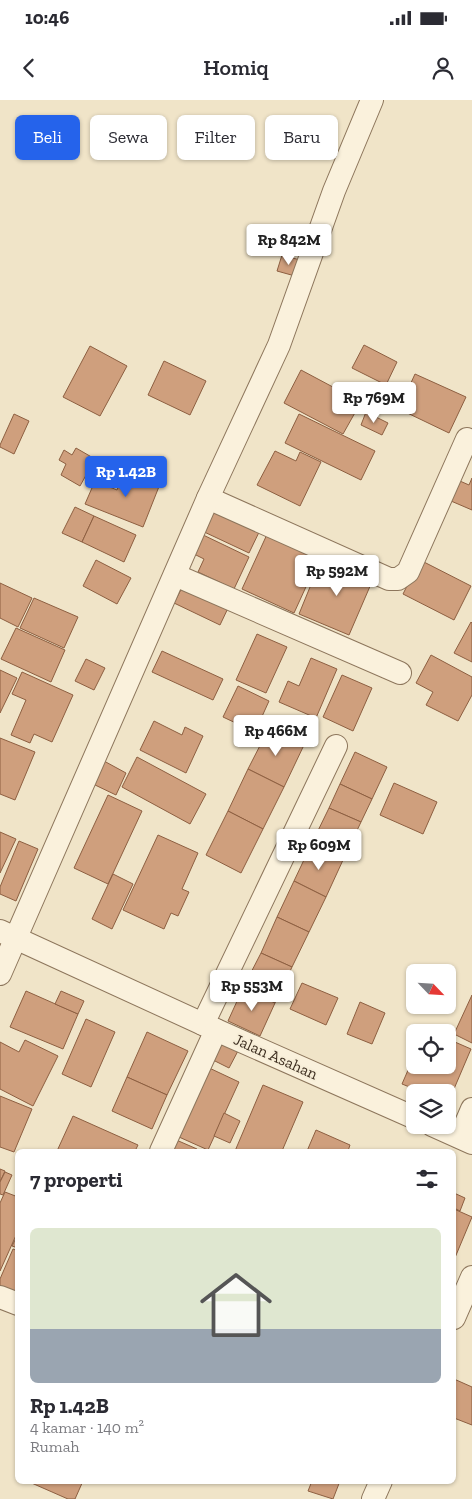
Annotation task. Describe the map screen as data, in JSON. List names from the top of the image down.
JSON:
{
  "streets": {
    "street": ["Jalan Asahan"]
  },
  "north": "bottom right",
  "page": {
    "status": "10:46",
    "header": "Homiq",
    "chip": [
      "Beli",
      "Sewa",
      "Filter",
      "Baru"
    ],
    "price": [
      "Rp 842M",
      "Rp 769M",
      "Rp 1.42B",
      "Rp 592M",
      "Rp 466M",
      "Rp 609M",
      "Rp 553M"
    ],
    "heading": "7 properti",
    "list": [
      {
        "name": "Rp 1.42B",
        "note": "4 kamar · 140 m² · Rumah"
      }
    ]
  }
}
